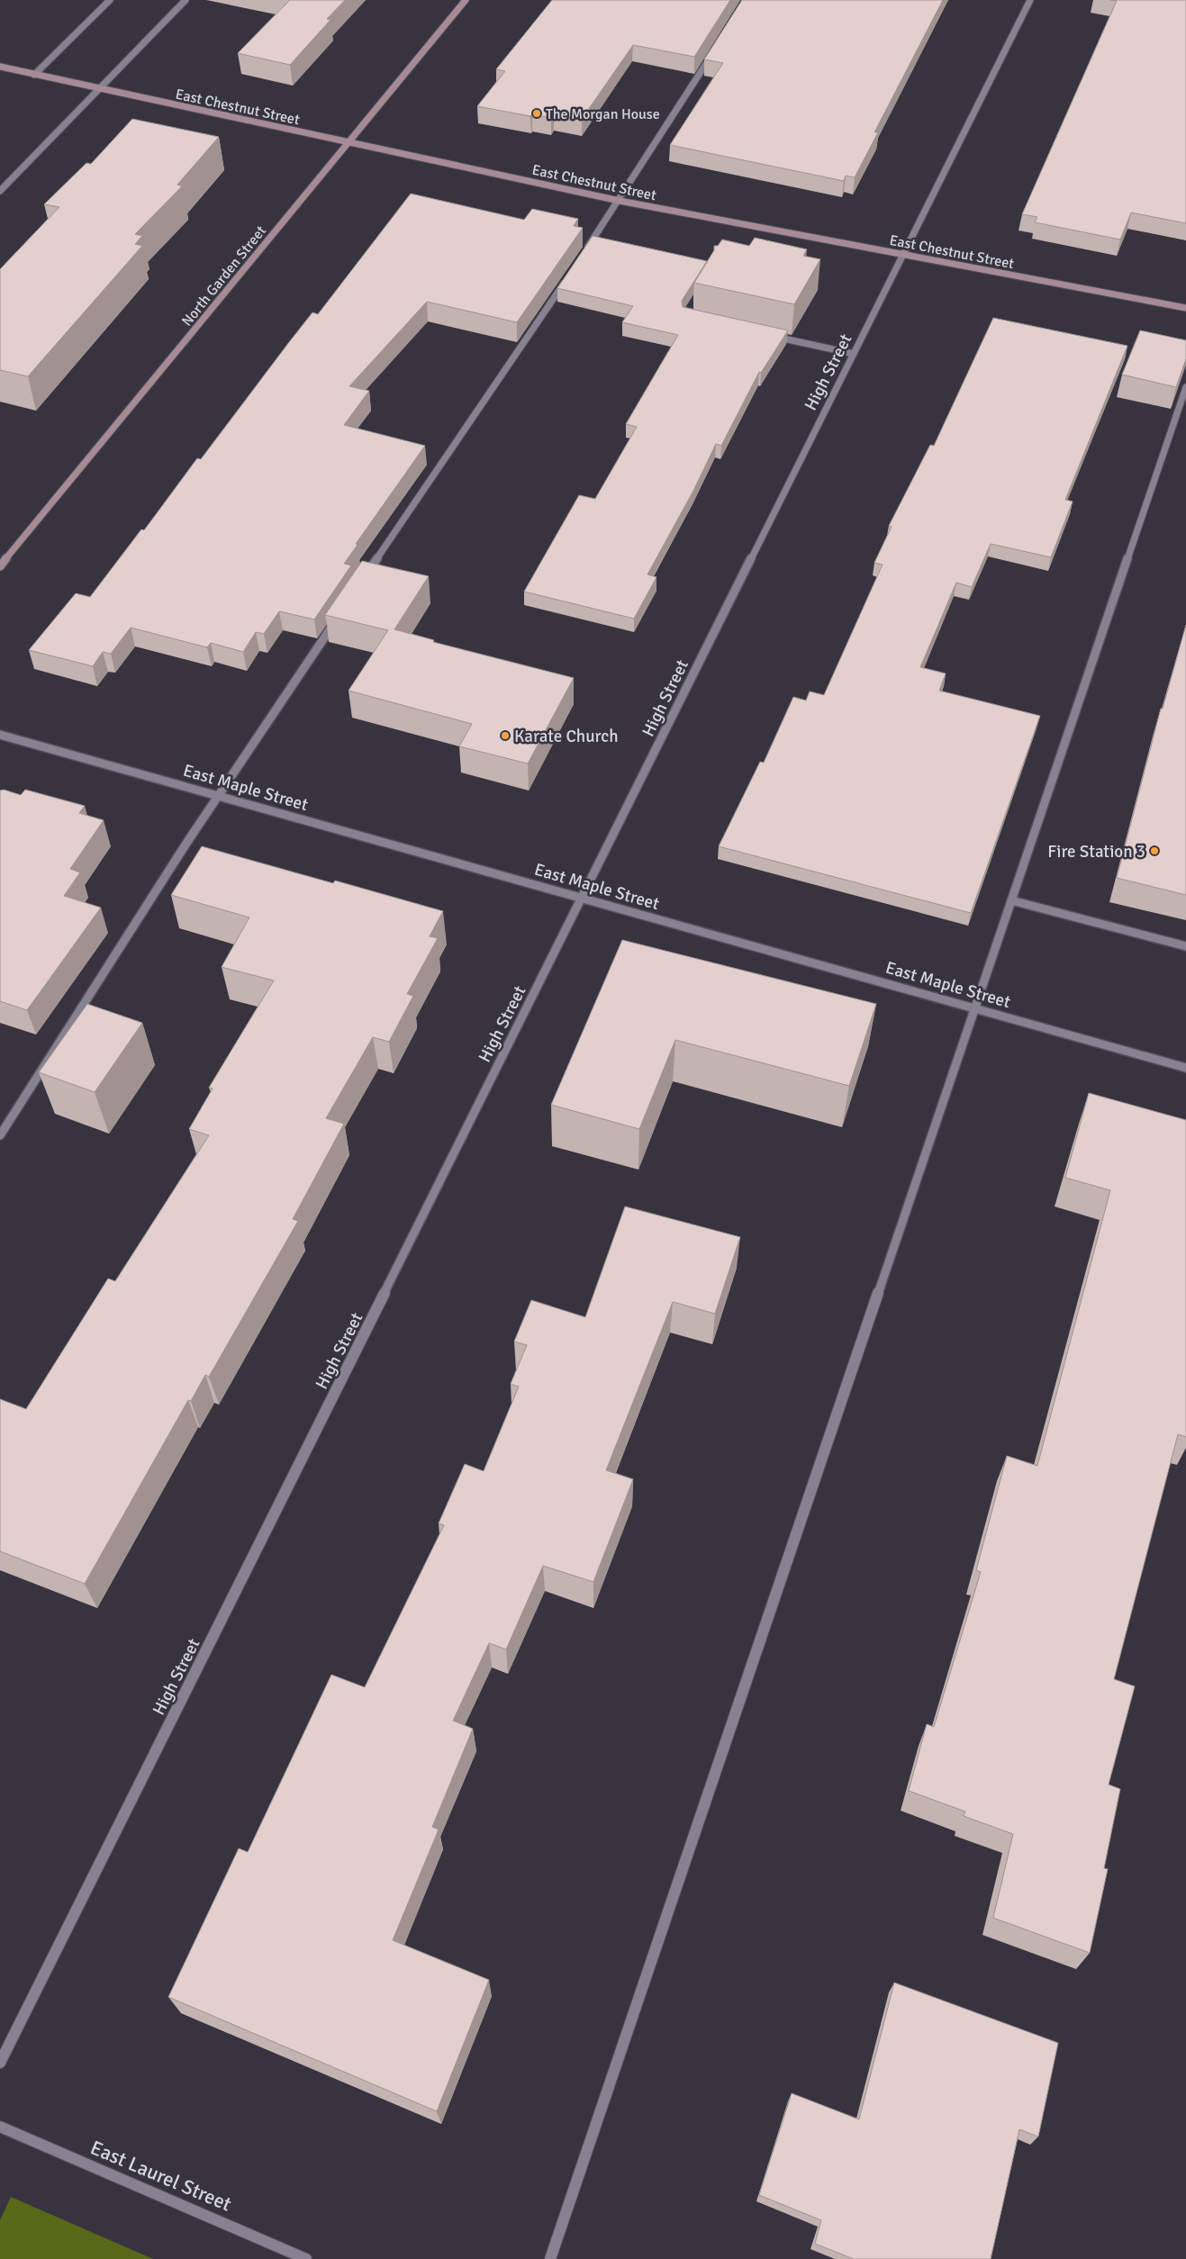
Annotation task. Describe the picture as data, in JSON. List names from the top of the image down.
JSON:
{
  "streets": {
    "main road": ["East Chestnut Street", "North Garden Street"],
    "street": ["High Street", "East Maple Street", "East Laurel Street"]
  },
  "crossings": [
    ["East Chestnut Street", "North Garden Street"],
    ["East Chestnut Street", "High Street"],
    ["High Street", "East Maple Street"]
  ],
  "places": ["The Morgan House", "Karate Church", "Fire Station 3"]
}
